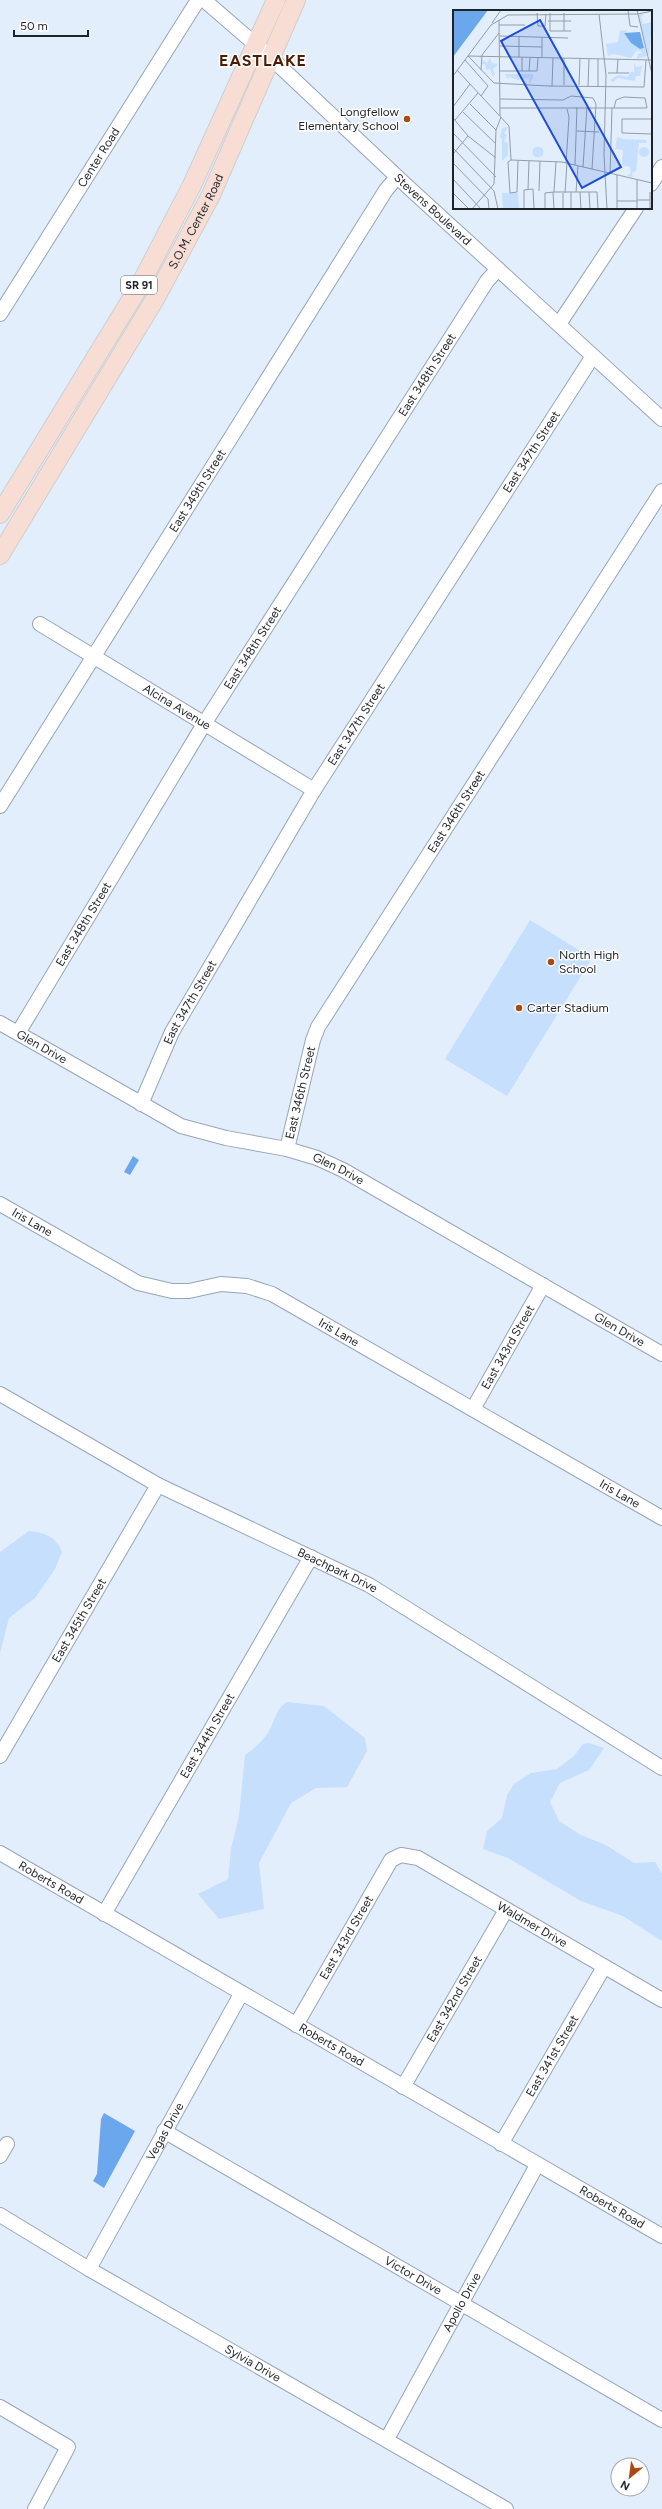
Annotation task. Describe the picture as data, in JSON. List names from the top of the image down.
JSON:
{
  "streets": {
    "main road": ["S.O.M. Center Road", "SR 91"],
    "street": [
      "Center Road",
      "Stevens Boulevard",
      "East 348th Street",
      "East 347th Street",
      "East 349th Street",
      "Alcina Avenue",
      "East 346th Street",
      "Glen Drive",
      "Iris Lane",
      "East 343rd Street",
      "Beachpark Drive",
      "East 345th Street",
      "East 344th Street",
      "Roberts Road",
      "Waldmer Drive",
      "East 342nd Street",
      "East 341st Street",
      "Vegas Drive",
      "Victor Drive",
      "Apollo Drive",
      "Sylvia Drive"
    ]
  },
  "crossings": [
    ["Stevens Boulevard", "S.O.M. Center Road"],
    ["Stevens Boulevard", "East 348th Street"],
    ["Stevens Boulevard", "East 347th Street"],
    ["Stevens Boulevard", "East 349th Street"],
    ["East 348th Street", "Alcina Avenue"],
    ["East 348th Street", "Glen Drive"],
    ["East 347th Street", "Alcina Avenue"],
    ["East 347th Street", "Glen Drive"],
    ["East 349th Street", "Alcina Avenue"],
    ["East 346th Street", "Glen Drive"],
    ["Glen Drive", "East 343rd Street"],
    ["Iris Lane", "East 343rd Street"],
    ["East 343rd Street", "Roberts Road"],
    ["East 343rd Street", "Waldmer Drive"],
    ["Beachpark Drive", "East 345th Street"],
    ["Beachpark Drive", "East 344th Street"],
    ["East 344th Street", "Roberts Road"],
    ["Roberts Road", "East 342nd Street"],
    ["Roberts Road", "East 341st Street"],
    ["Roberts Road", "Vegas Drive"],
    ["Roberts Road", "Apollo Drive"],
    ["Waldmer Drive", "East 342nd Street"],
    ["Waldmer Drive", "East 341st Street"],
    ["Vegas Drive", "Victor Drive"],
    ["Vegas Drive", "Sylvia Drive"],
    ["Victor Drive", "Apollo Drive"],
    ["Apollo Drive", "Sylvia Drive"]
  ],
  "districts": ["EASTLAKE"],
  "places": ["Longfellow Elementary School", "North High School", "Carter Stadium"],
  "scale_bar": "50 m",
  "north": "bottom left"
}
